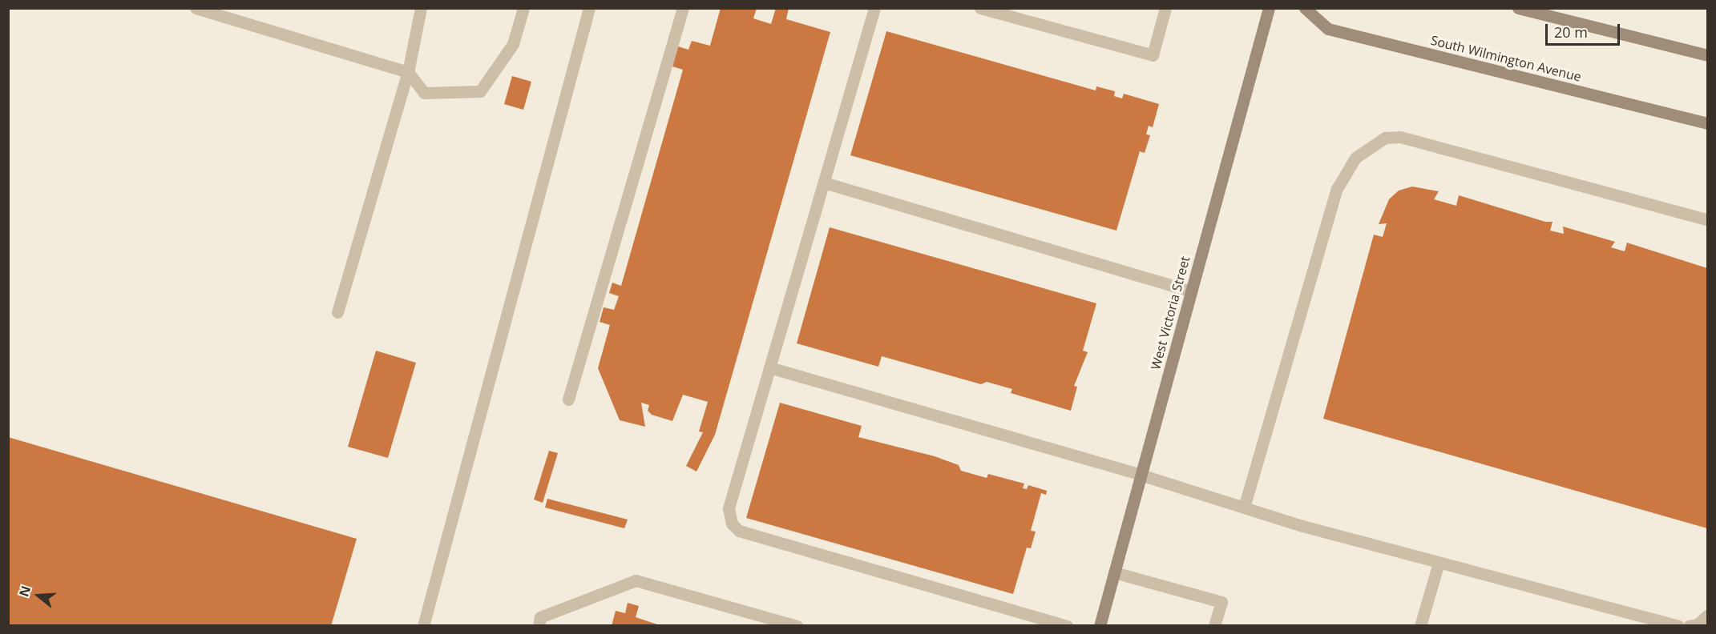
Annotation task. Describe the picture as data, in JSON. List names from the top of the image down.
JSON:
{
  "streets": {
    "main road": ["South Wilmington Avenue", "West Victoria Street"]
  },
  "scale_bar": "20 m",
  "north": "left"
}
